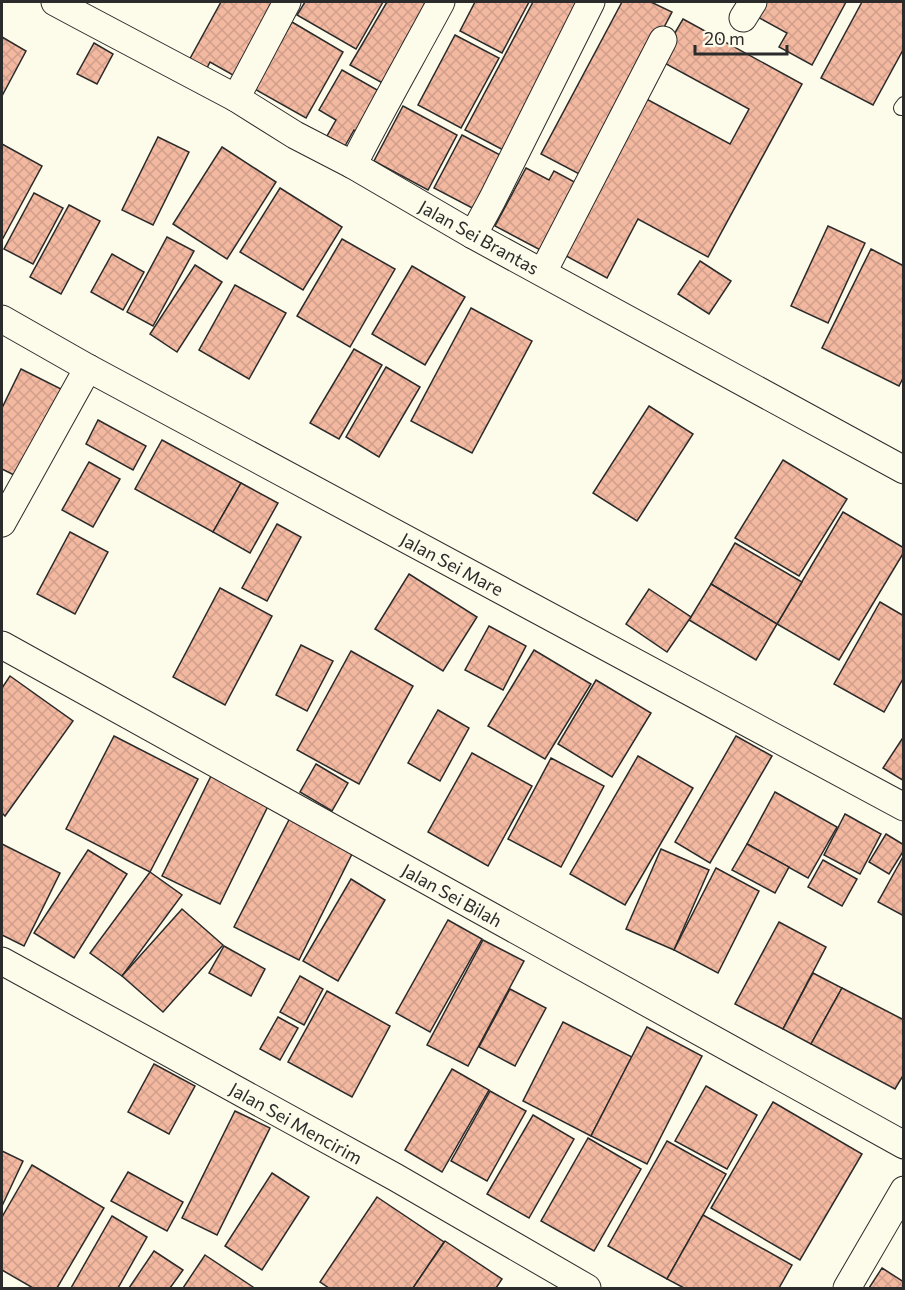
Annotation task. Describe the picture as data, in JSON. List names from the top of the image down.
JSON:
{
  "streets": {
    "street": [
      "Jalan Sei Brantas",
      "Jalan Sei Mare",
      "Jalan Sei Bilah",
      "Jalan Sei Mencirim"
    ]
  },
  "scale_bar": "20 m"
}
